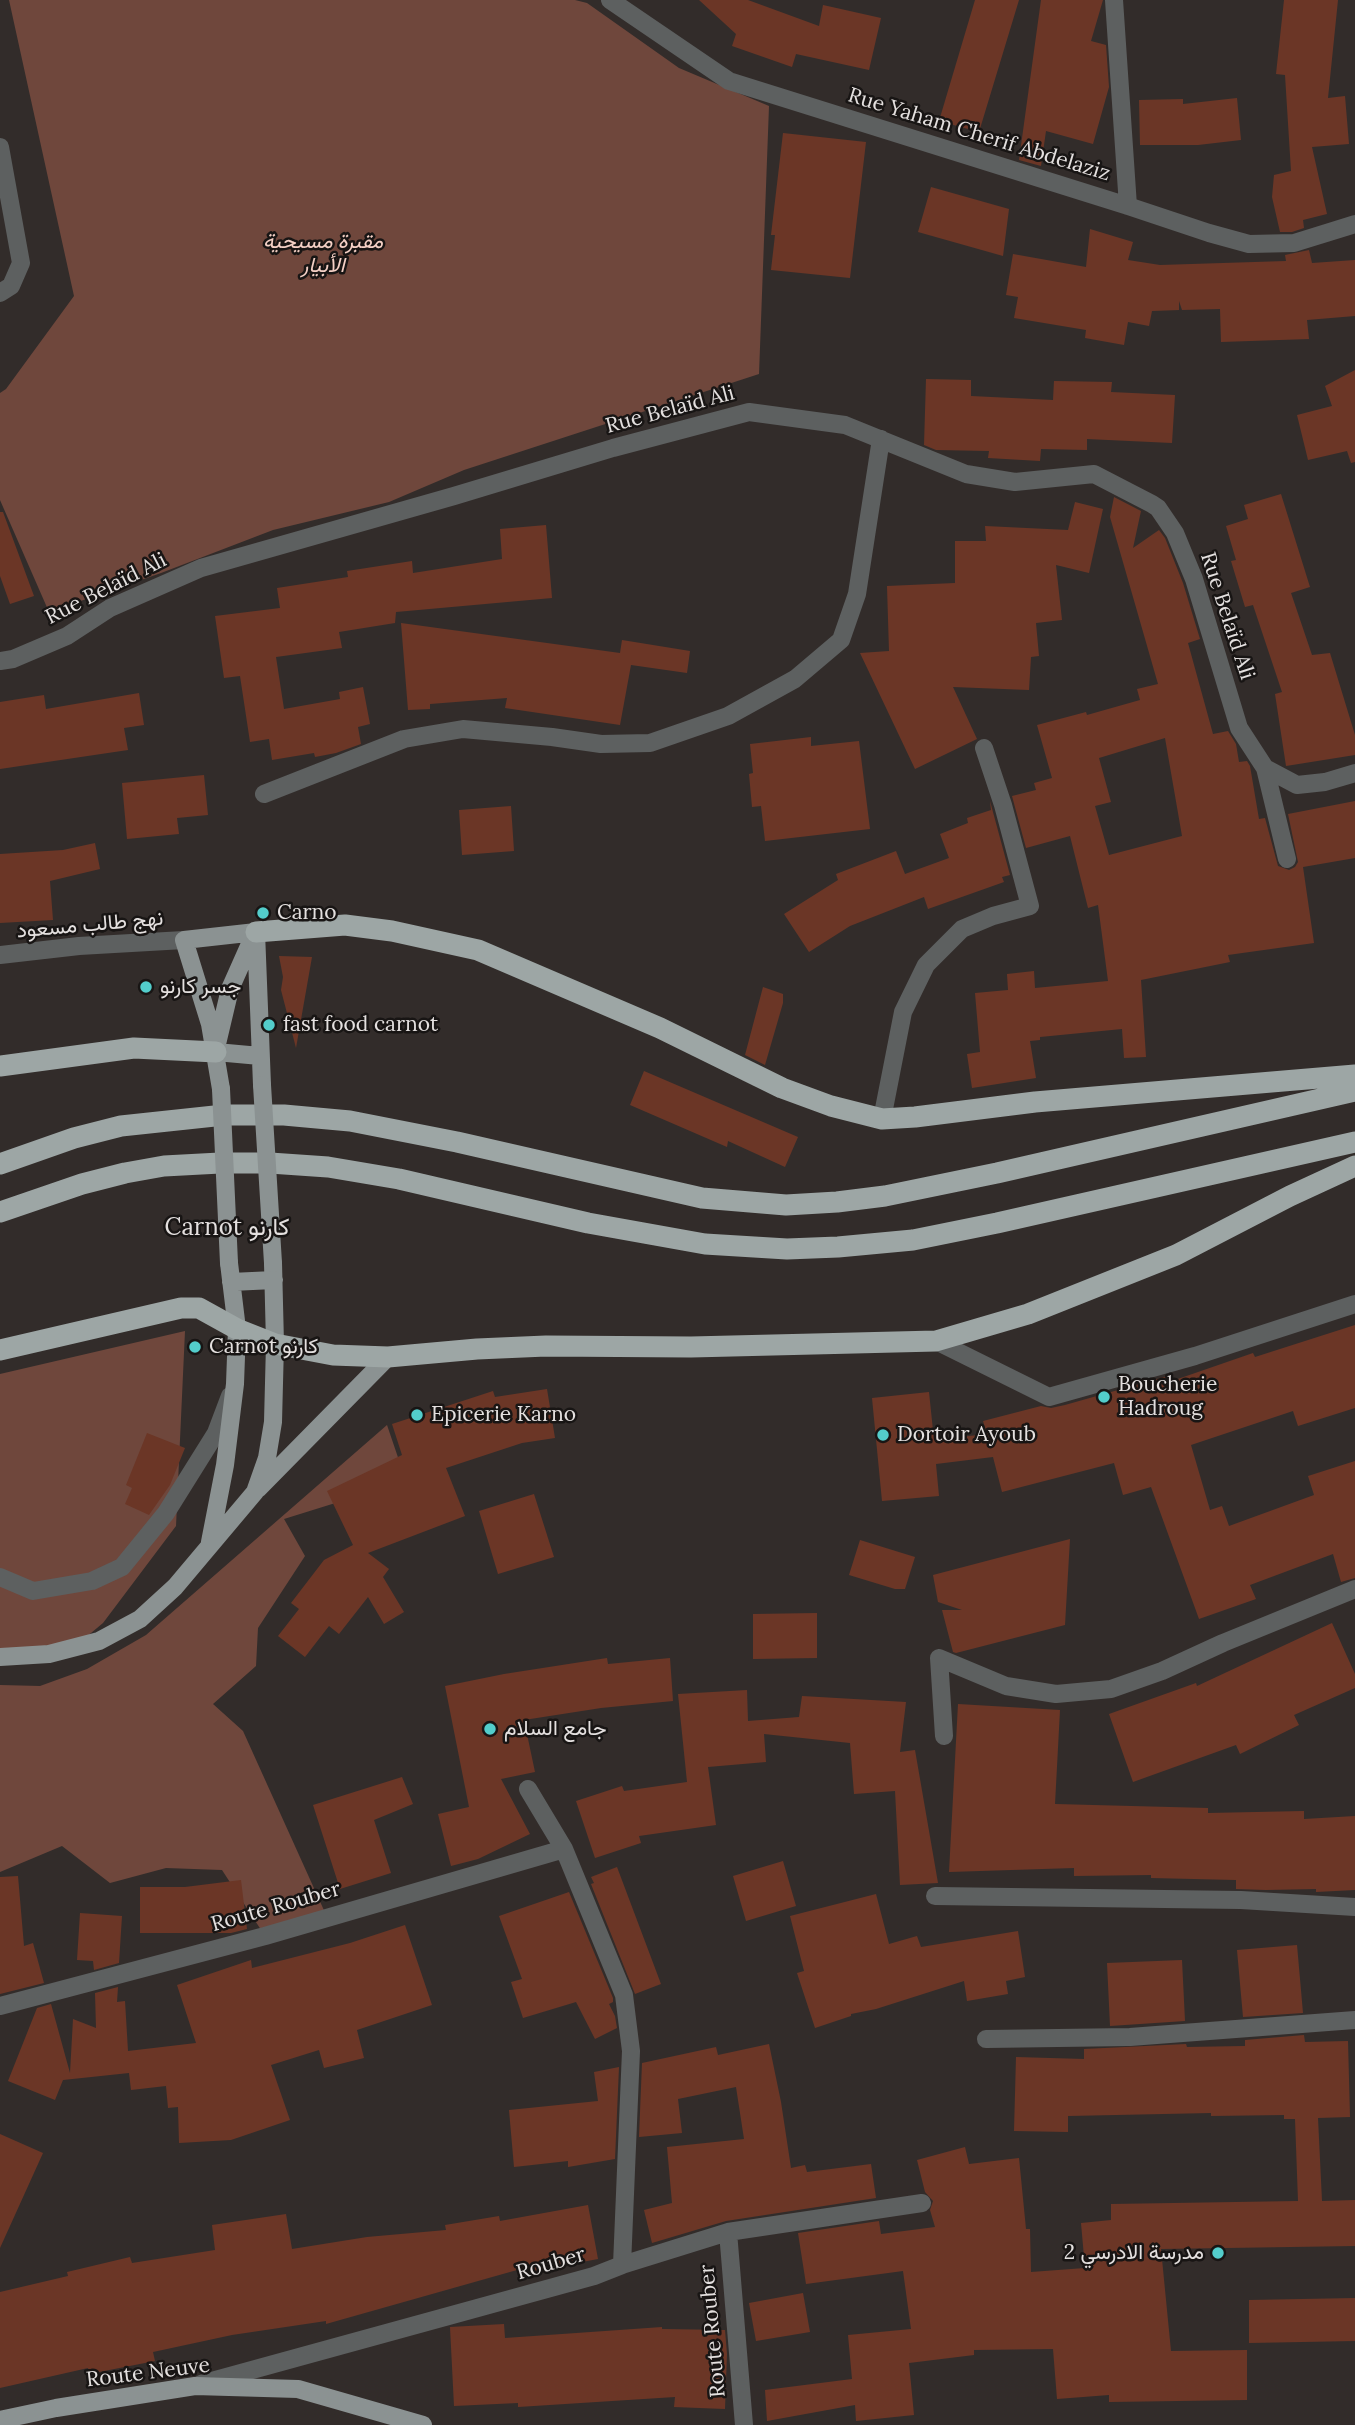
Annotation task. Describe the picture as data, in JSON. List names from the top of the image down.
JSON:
{
  "streets": {
    "main road": ["Route Neuve"],
    "street": [
      "Rue Yaham Cherif Abdelaziz",
      "Rue Belaïd Ali",
      "نهج طالب مسعود",
      "Route Rouber",
      "Rouber"
    ]
  },
  "crossings": [
    ["Route Rouber", "Rouber"],
    ["Rouber", "Route Neuve"]
  ],
  "districts": ["Carnot كارنو"],
  "parks": ["مقبرة مسيحية الأبيار"],
  "places": [
    "Carno",
    "جسر كارنو",
    "fast food carnot",
    "Carnot كارنو",
    "Boucherie Hadroug",
    "Epicerie Karno",
    "Dortoir Ayoub",
    "جامع السلام",
    "مدرسة الادرسي 2"
  ]
}
